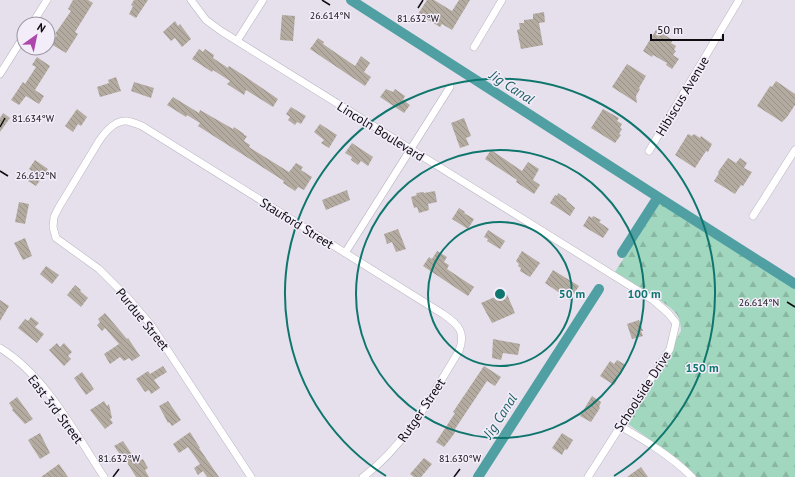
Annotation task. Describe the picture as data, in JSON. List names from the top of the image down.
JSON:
{
  "streets": {
    "street": [
      "Hibiscus Avenue",
      "Lincoln Boulevard",
      "Stauford Street",
      "Purdue Street",
      "Schoolside Drive",
      "East 3rd Street",
      "Rutger Street"
    ]
  },
  "crossings": [
    ["Lincoln Boulevard", "Schoolside Drive"],
    ["Stauford Street", "Purdue Street"],
    ["Stauford Street", "Rutger Street"]
  ],
  "water": ["Jig Canal"],
  "scale_bar": "50 m",
  "north": "top right",
  "coordinates": [
    "26.614°N",
    "81.632°W",
    "81.634°W",
    "26.612°N",
    "81.630°W"
  ],
  "rings": ["50 m", "100 m", "150 m"]
}
